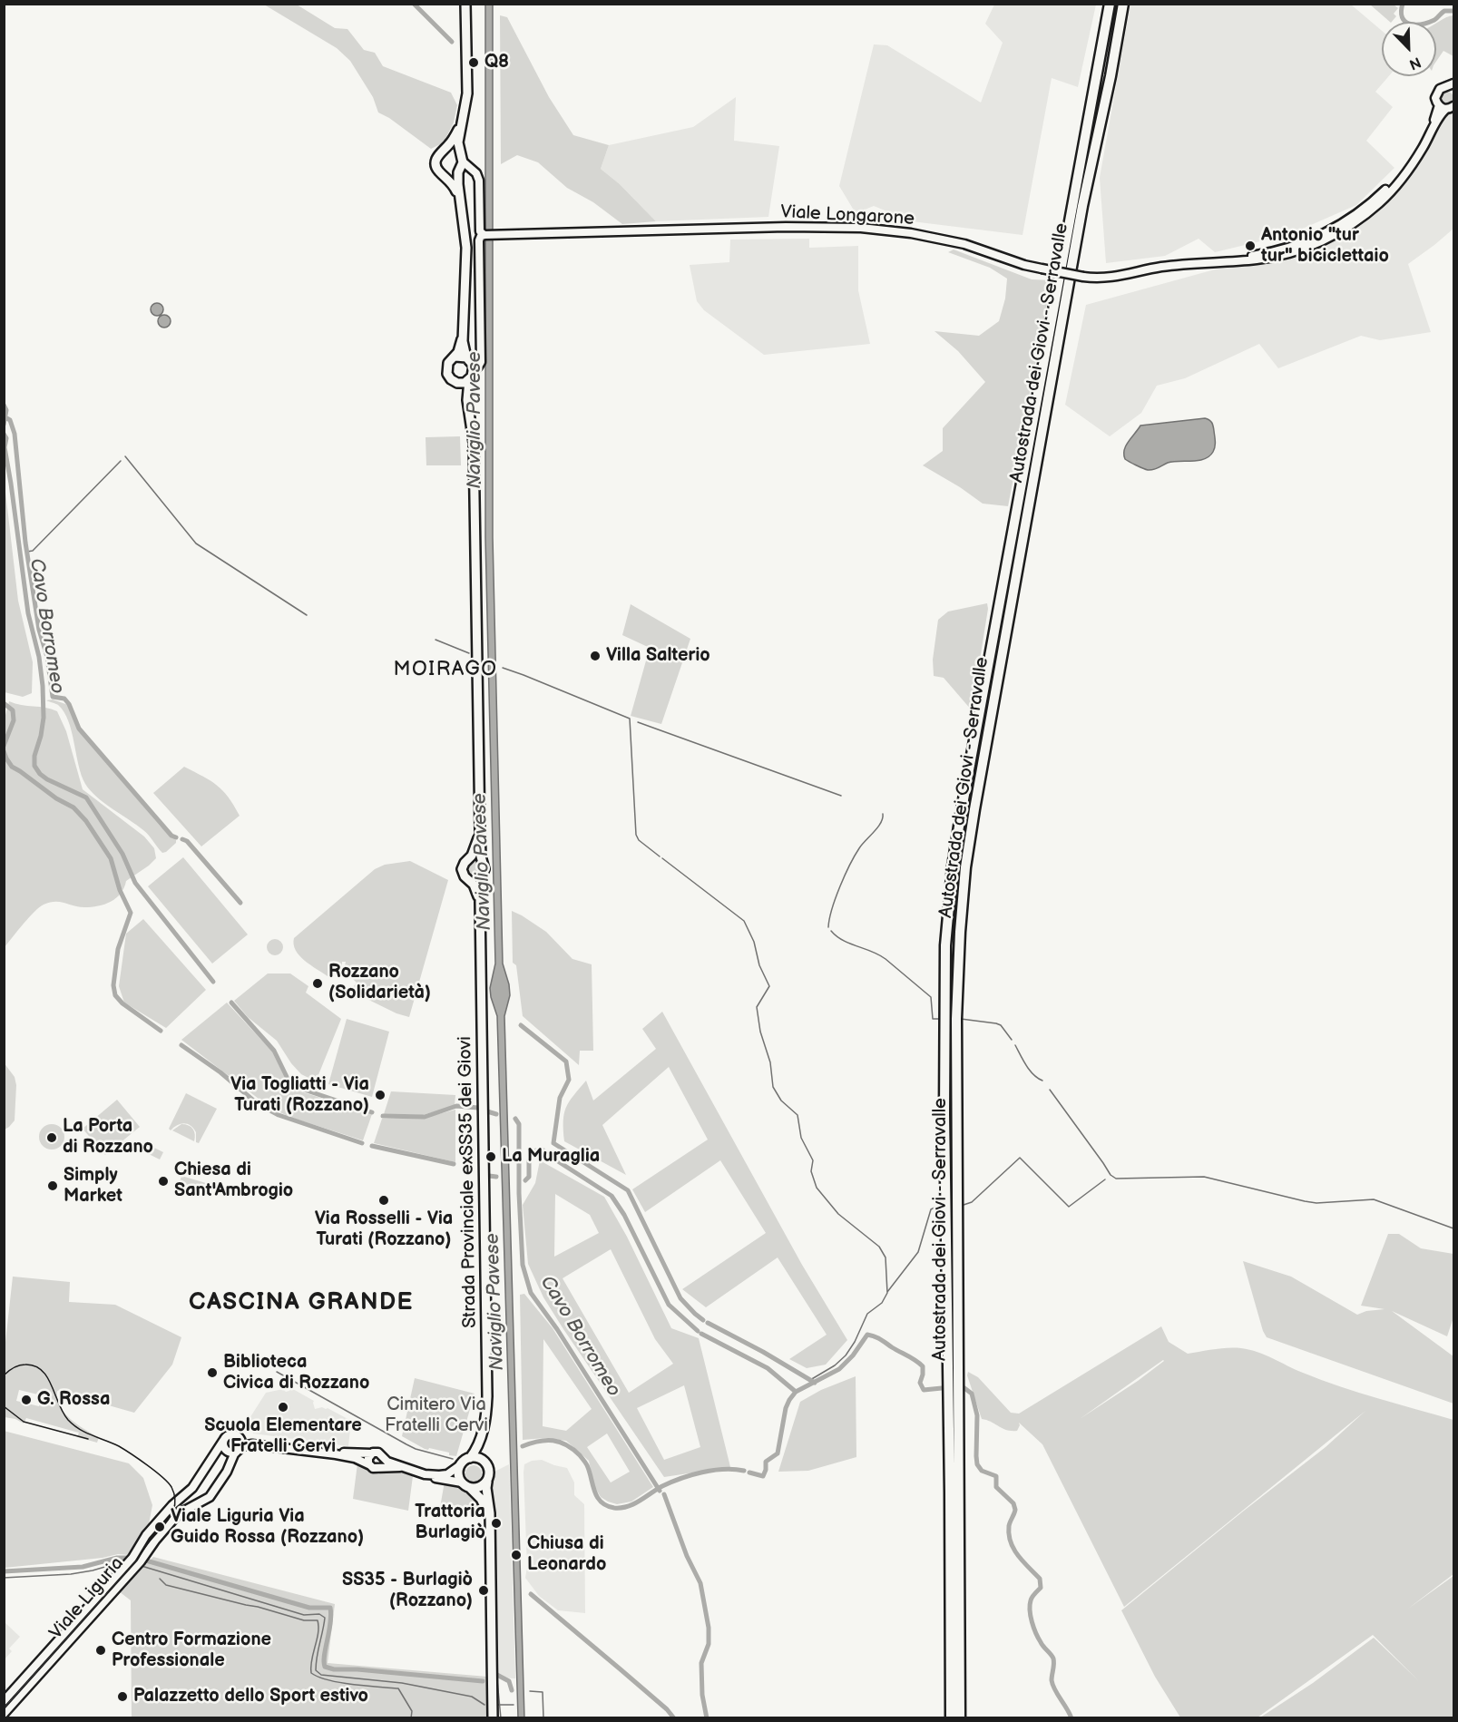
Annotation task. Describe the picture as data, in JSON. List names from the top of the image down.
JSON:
{
  "streets": {
    "highway": ["Autostrada dei Giovi - Serravalle"],
    "main road": ["Viale Longarone", "Strada Provinciale exSS35 dei Giovi", "Viale Liguria"]
  },
  "districts": ["MOIRAGO", "CASCINA GRANDE"],
  "water": ["Naviglio Pavese", "Cavo Borromeo"],
  "parks": ["Cimitero Via Fratelli Cervi"],
  "places": [
    "Q8",
    "Antonio \"tur tur\" biciclettaio",
    "Villa Salterio",
    "Rozzano (Solidarietà)",
    "Via Togliatti - Via Turati (Rozzano)",
    "La Porta di Rozzano",
    "La Muraglia",
    "Chiesa di Sant'Ambrogio",
    "Simply Market",
    "Via Rosselli - Via Turati (Rozzano)",
    "Biblioteca Civica di Rozzano",
    "G. Rossa",
    "Scuola Elementare Fratelli Cervi",
    "Trattoria Burlagiò",
    "Viale Liguria Via Guido Rossa (Rozzano)",
    "Chiusa di Leonardo",
    "SS35 - Burlagiò (Rozzano)",
    "Centro Formazione Professionale",
    "Palazzetto dello Sport estivo"
  ],
  "north": "bottom right"
}
